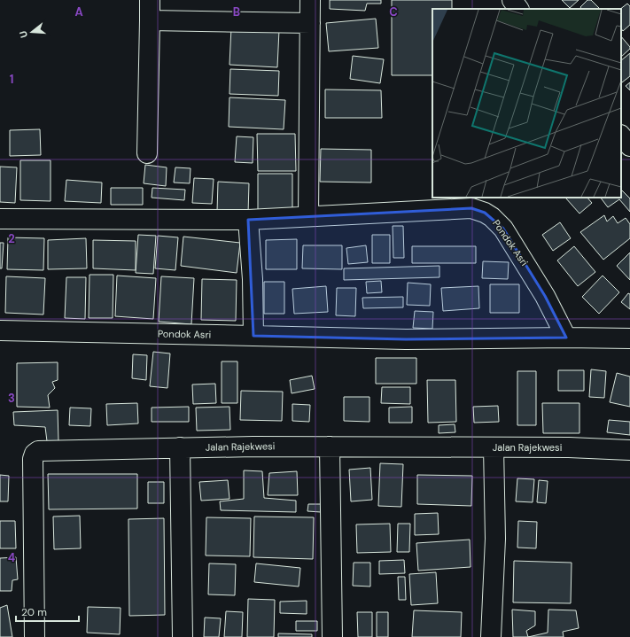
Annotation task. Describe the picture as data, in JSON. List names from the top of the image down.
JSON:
{
  "streets": {
    "street": ["Pondok Asri", "Jalan Rajekwesi"]
  },
  "scale_bar": "20 m",
  "north": "left",
  "grid": {
    "columns": ["A", "B", "C"],
    "rows": [
      "1",
      "2",
      "3",
      "4"
    ]
  }
}
